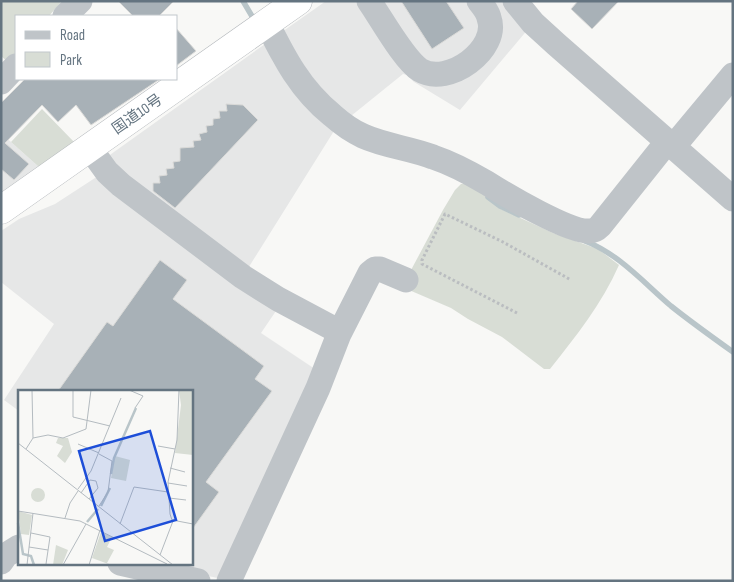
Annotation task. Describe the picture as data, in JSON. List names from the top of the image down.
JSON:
{
  "streets": {
    "highway": ["国道10号"]
  },
  "legend": ["Road", "Park"]
}
